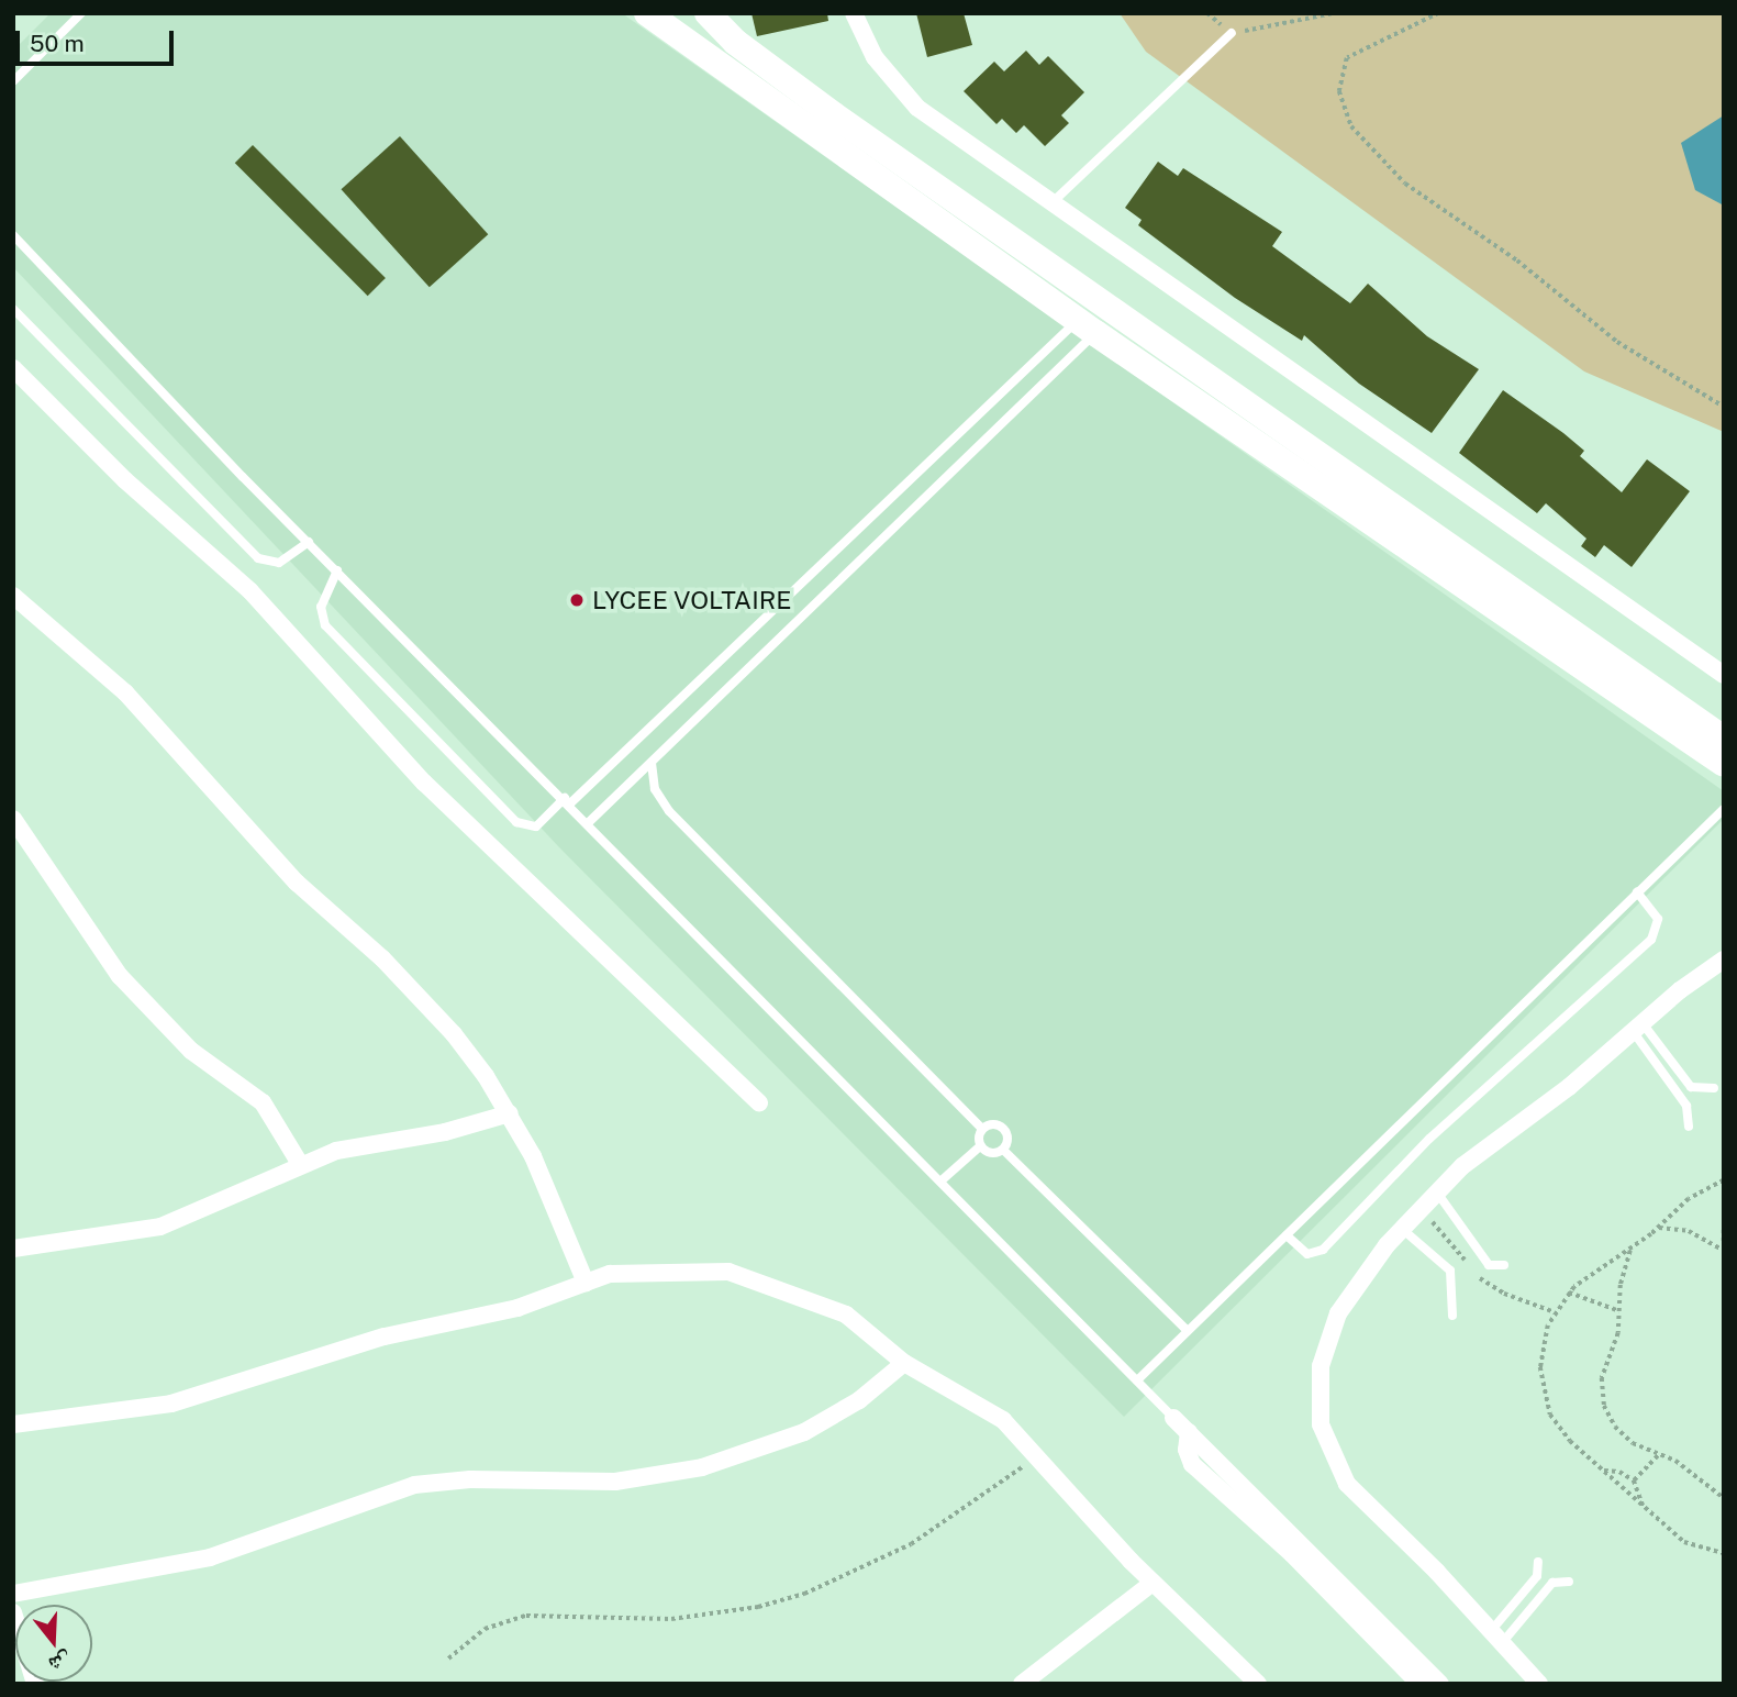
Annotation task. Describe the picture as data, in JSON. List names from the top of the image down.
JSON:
{
  "places": ["LYCEE VOLTAIRE"],
  "scale_bar": "50 m",
  "north": "bottom"
}
